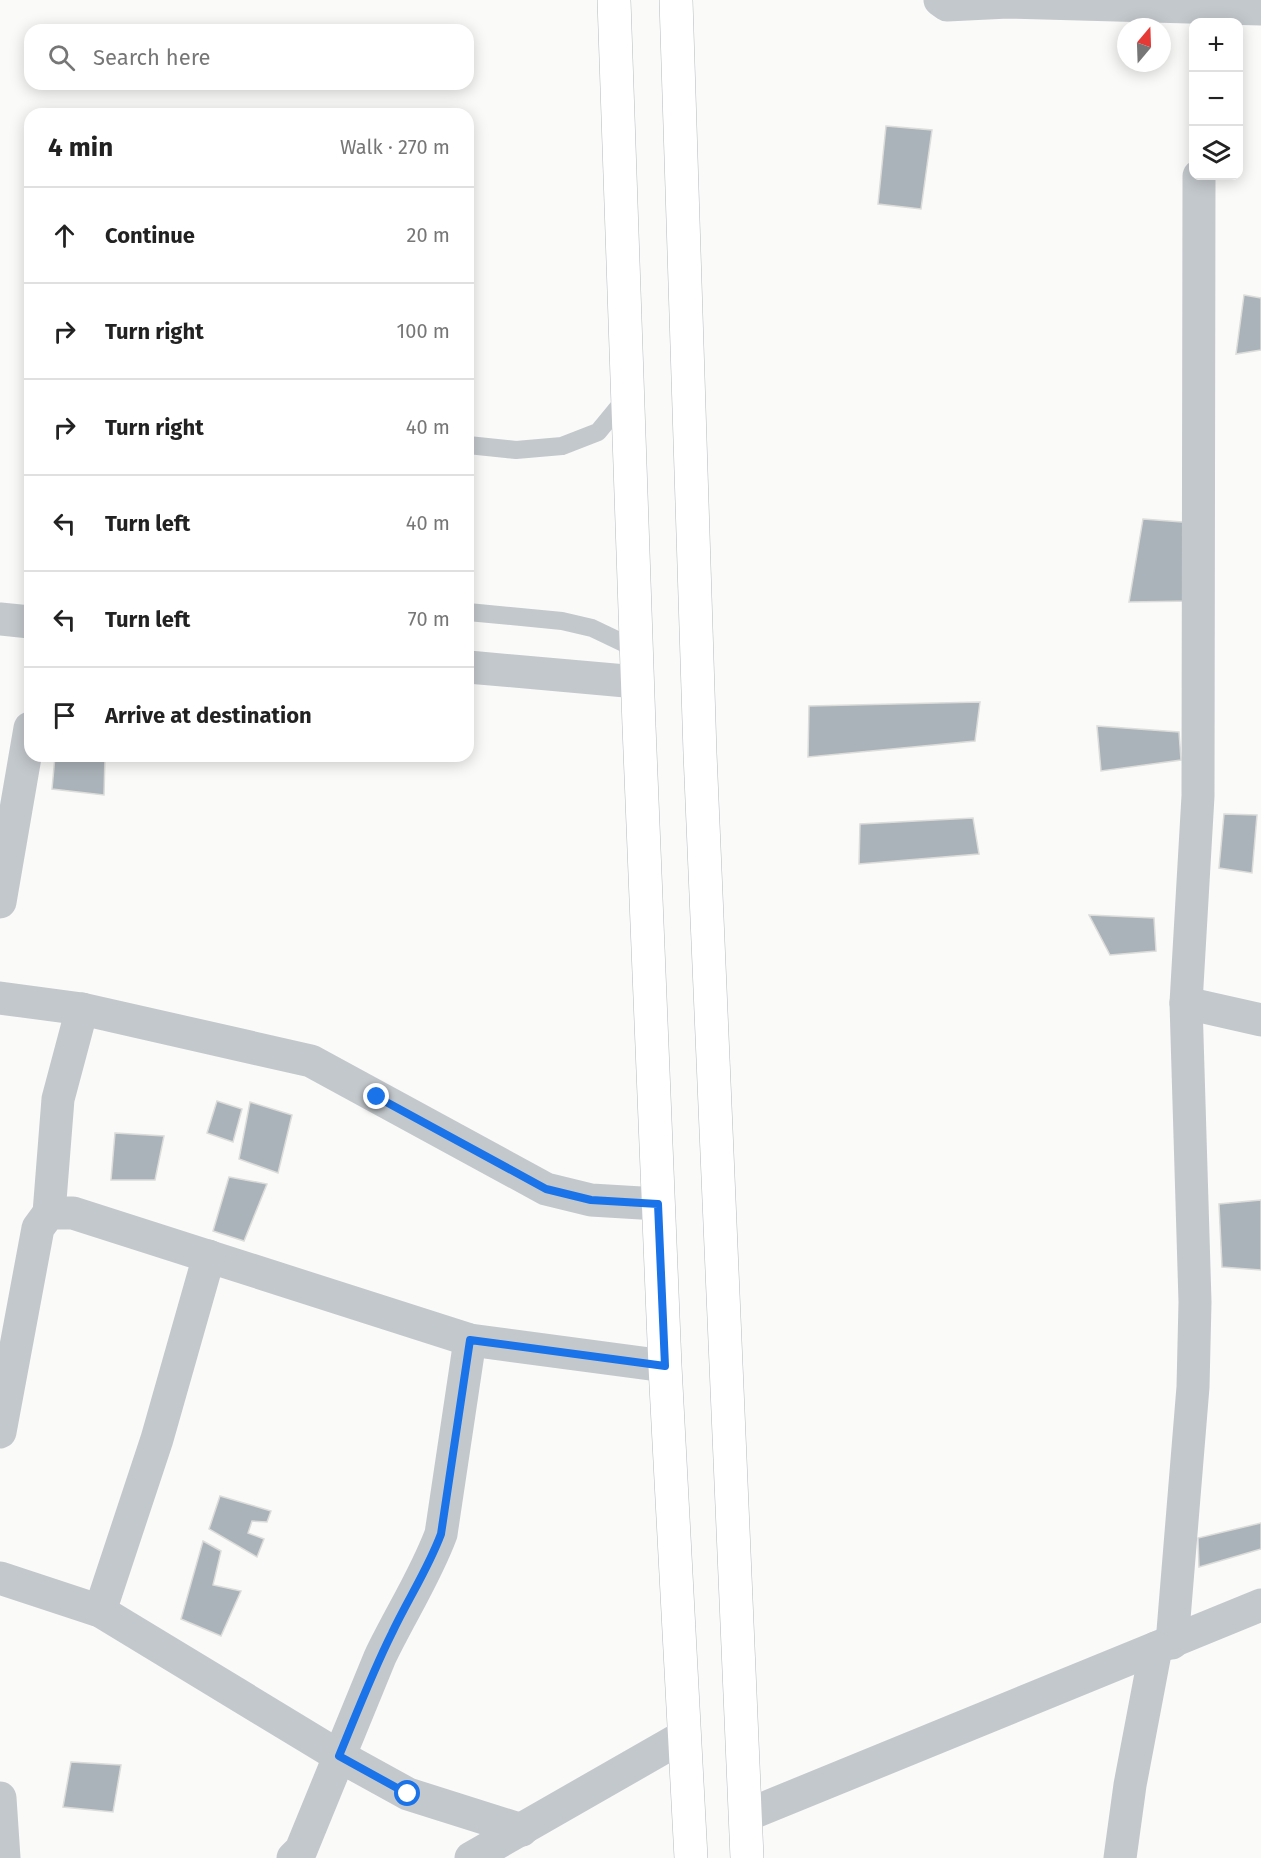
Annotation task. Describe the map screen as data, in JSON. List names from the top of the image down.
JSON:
{
  "north": "top",
  "page": {
    "map_buttons": ["+", "−"],
    "search": "Search here",
    "heading": ["4 min", "Walk · 270 m"],
    "list": [
      ["Continue", "20 m"],
      ["Turn right", "100 m"],
      ["Turn right", "40 m"],
      ["Turn left", "40 m"],
      ["Turn left", "70 m"],
      "Arrive at destination"
    ]
  }
}
